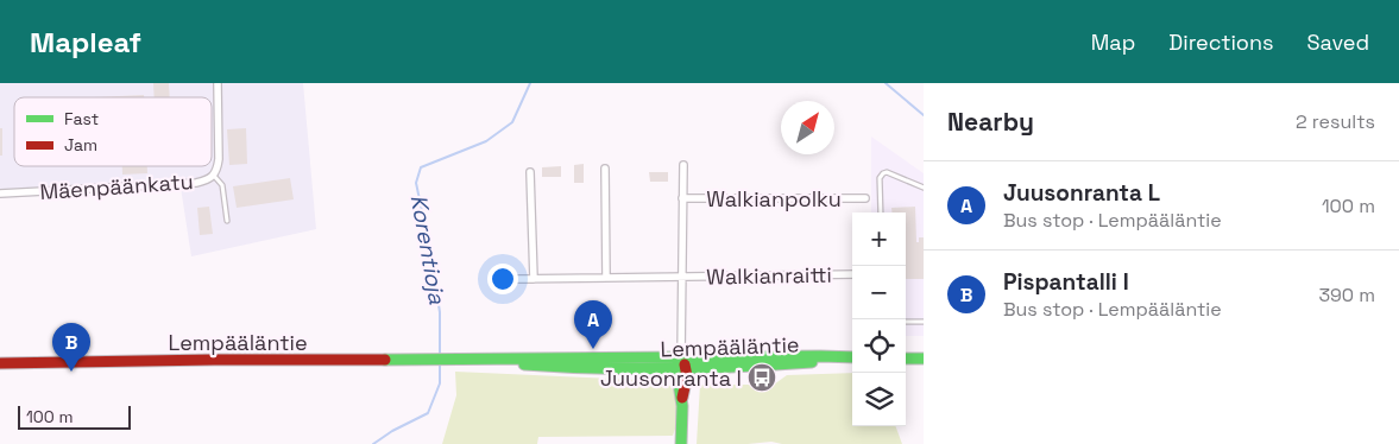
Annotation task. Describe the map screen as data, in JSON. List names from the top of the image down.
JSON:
{
  "streets": {
    "main road": ["Lempääläntie"],
    "street": ["Mäenpäänkatu", "Walkianpolku", "Walkianraitti"]
  },
  "water": ["Korentioja"],
  "places": {
    "bus stop": ["Juusonranta I"]
  },
  "legend": ["Fast", "Jam"],
  "scale_bar": "100 m",
  "north": "top right",
  "page": {
    "header": "Mapleaf",
    "nav": ["Map", "Directions", "Saved"],
    "heading": ["Nearby", "2 results"],
    "list": [
      {
        "mark": "A",
        "name": "Juusonranta L",
        "note": "Bus stop · Lempääläntie",
        "value": "100 m"
      },
      {
        "mark": "B",
        "name": "Pispantalli I",
        "note": "Bus stop · Lempääläntie",
        "value": "390 m"
      }
    ],
    "map_buttons": ["+", "−"],
    "pins": ["A", "B"],
    "scale": "100 m"
  }
}
